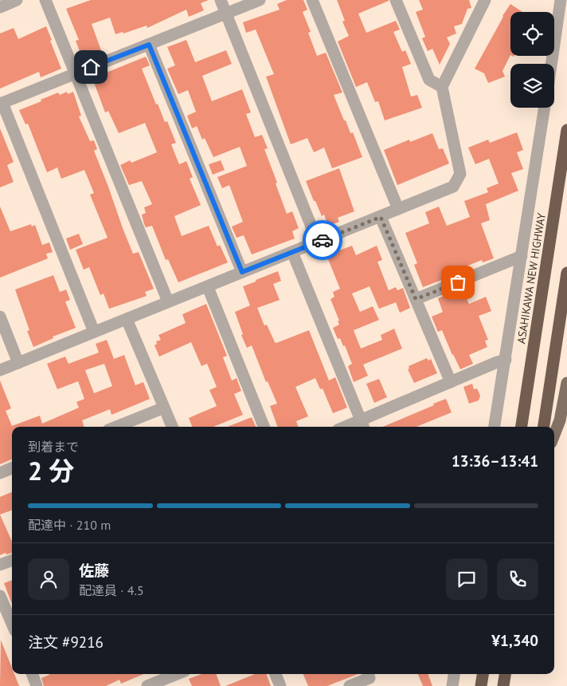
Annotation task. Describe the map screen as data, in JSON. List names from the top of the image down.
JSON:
{
  "streets": {
    "highway": ["ASAHIKAWA NEW HIGHWAY"]
  },
  "page": {
    "heading": ["2 分", "到着まで", "13:36–13:41"],
    "panel": [
      "佐藤",
      "配達員 · 4.5",
      "注文 #9216",
      "¥1,340"
    ],
    "bar": "配達中 · 210 m"
  }
}
